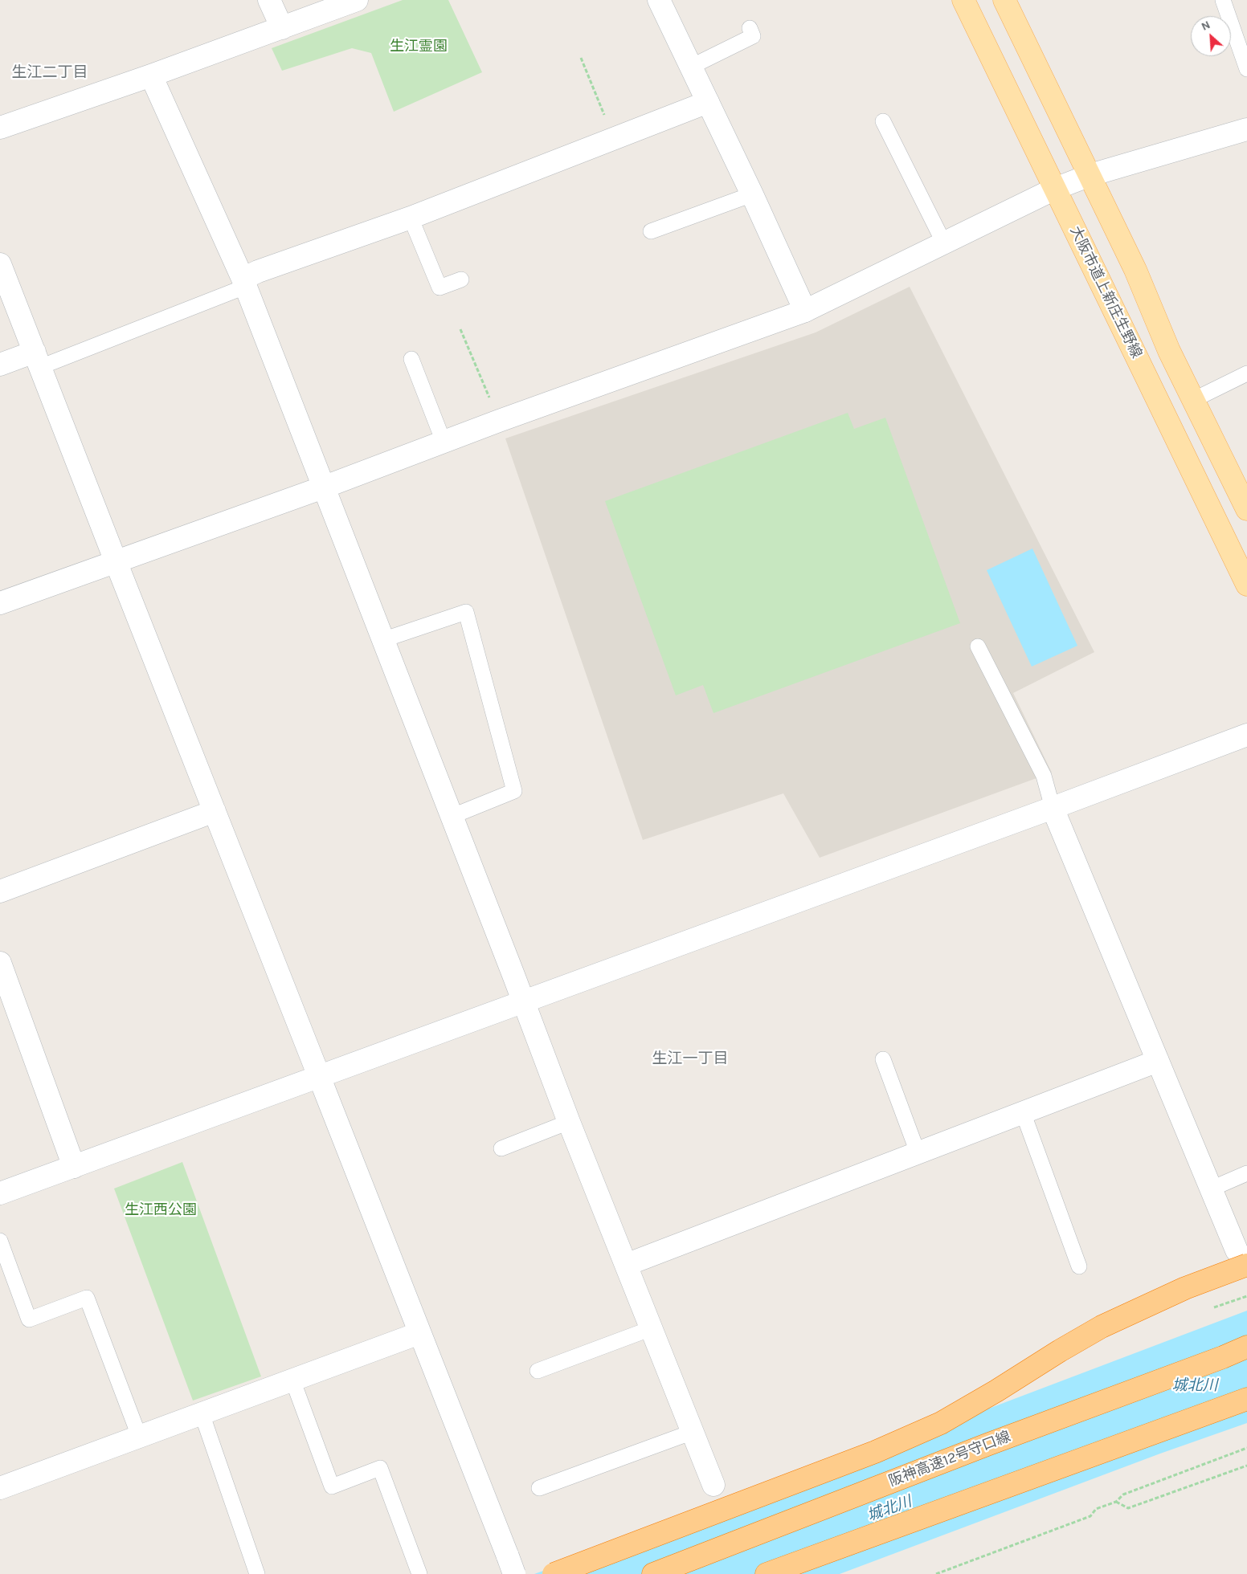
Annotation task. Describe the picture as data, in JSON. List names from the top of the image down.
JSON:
{
  "streets": {
    "highway": ["阪神高速12号守口線"],
    "main road": ["大阪市道上新庄生野線"]
  },
  "districts": ["生江二丁目", "生江一丁目"],
  "water": ["城北川"],
  "parks": ["生江霊園", "生江西公園"],
  "north": "top left"
}
